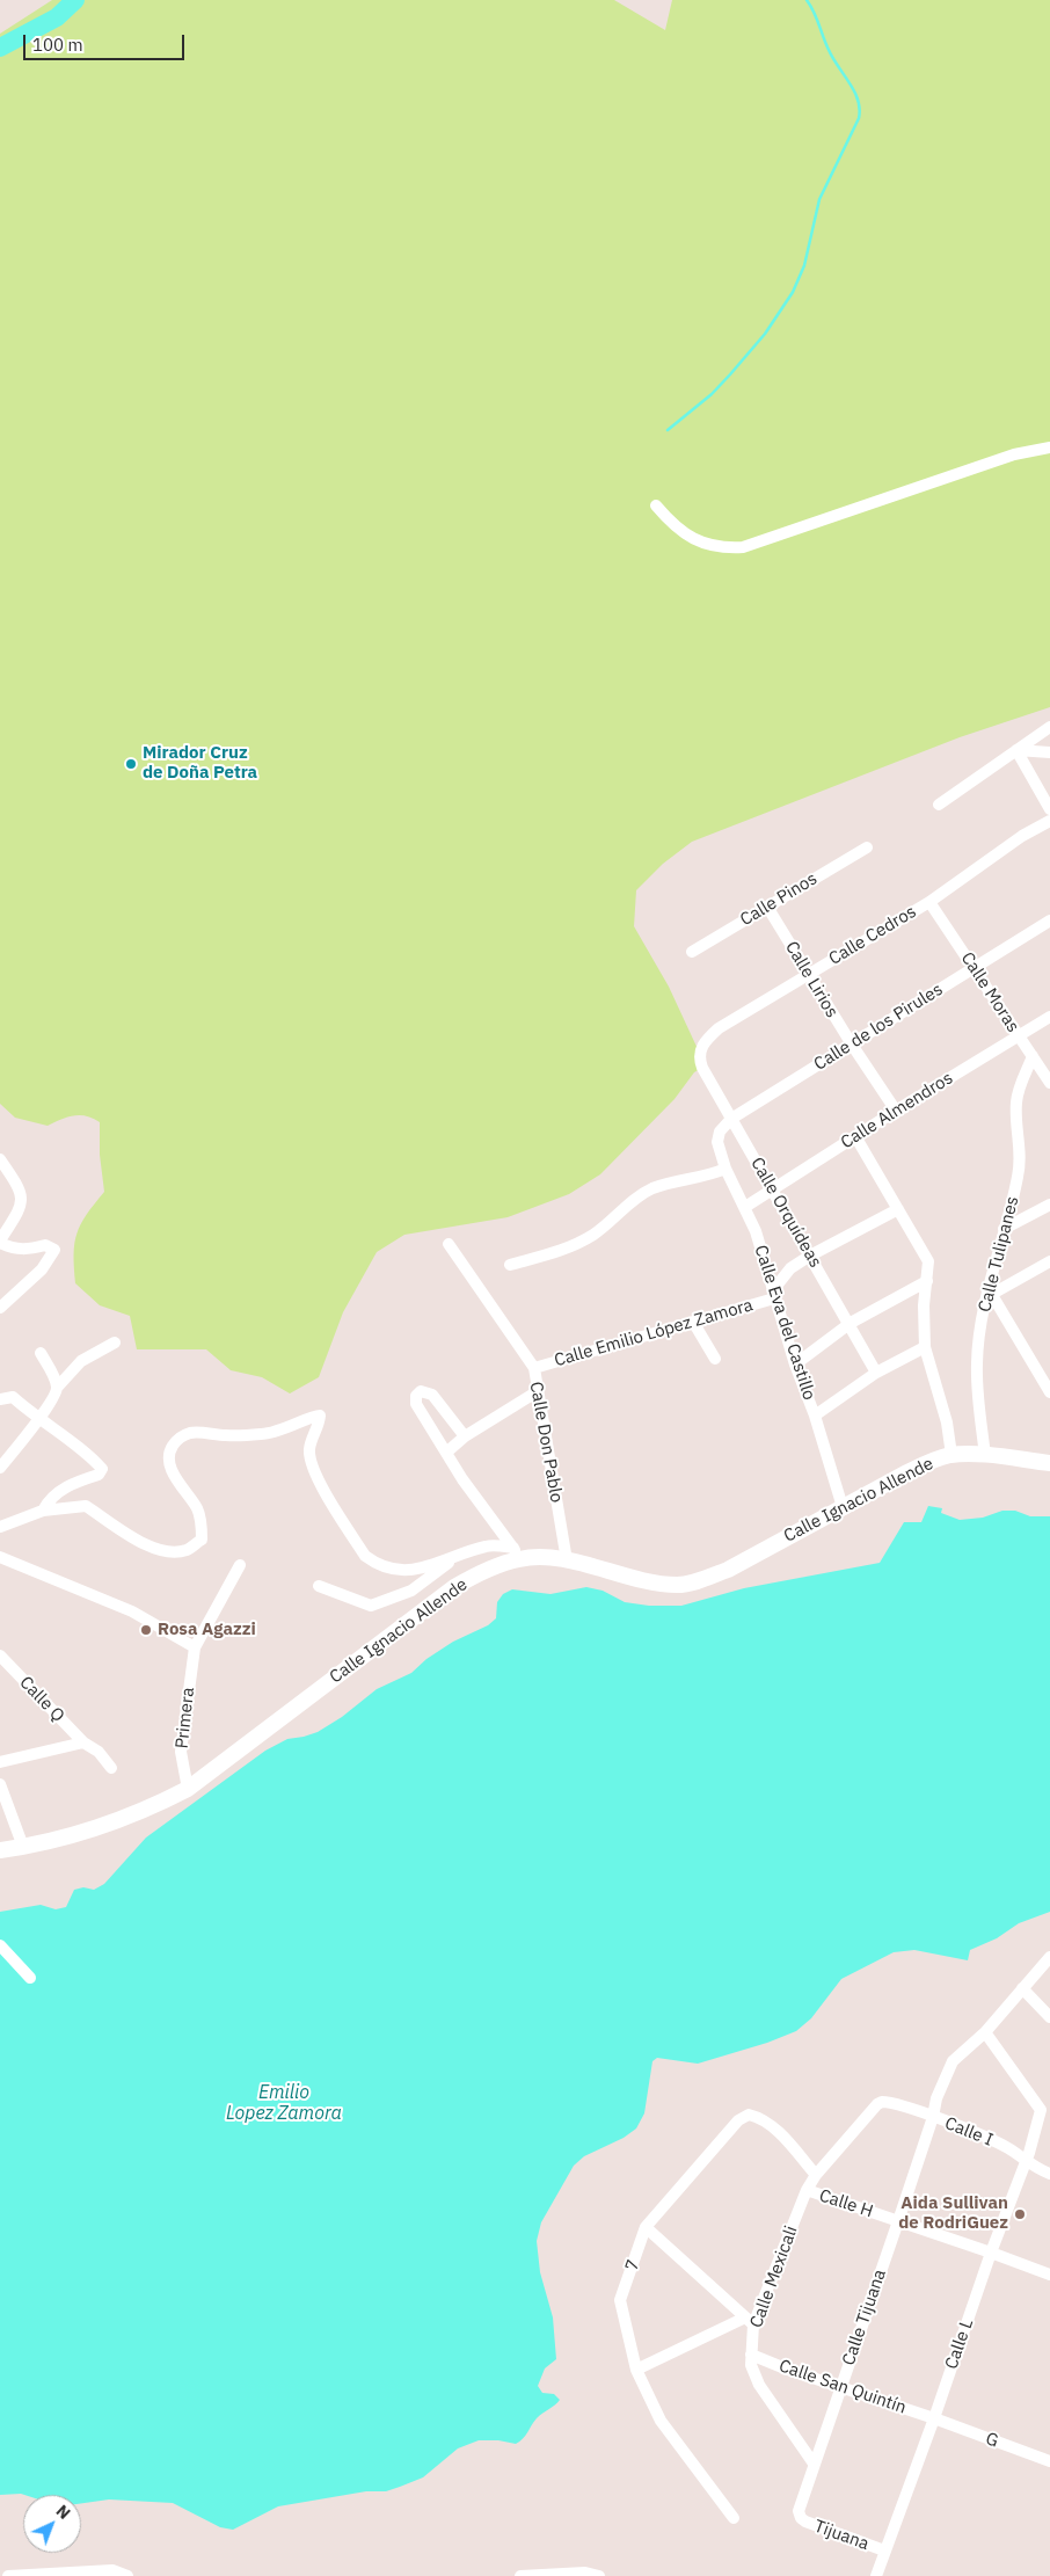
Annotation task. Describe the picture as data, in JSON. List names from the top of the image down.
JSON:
{
  "streets": {
    "street": [
      "Calle Pinos",
      "Calle Cedros",
      "Calle Lirios",
      "Calle Moras",
      "Calle de los Pirules",
      "Calle Almendros",
      "Calle Orquídeas",
      "Calle Tulipanes",
      "Calle Eva del Castillo",
      "Calle Emilio López Zamora",
      "Calle Don Pablo",
      "Calle Ignacio Allende",
      "Calle Q",
      "Primera",
      "Calle I",
      "Calle H",
      "7",
      "Calle Mexicali",
      "Calle Tijuana",
      "Calle L",
      "Calle San Quintín",
      "G",
      "Tijuana"
    ]
  },
  "crossings": [
    ["Calle Pinos", "Calle Lirios"],
    ["Calle Cedros", "Calle Lirios"],
    ["Calle Cedros", "Calle Moras"],
    ["Calle Cedros", "Calle Orquídeas"],
    ["Calle Lirios", "Calle de los Pirules"],
    ["Calle Lirios", "Calle Almendros"],
    ["Calle Moras", "Calle de los Pirules"],
    ["Calle Moras", "Calle Almendros"],
    ["Calle Moras", "Calle Tulipanes"],
    ["Calle de los Pirules", "Calle Orquídeas"],
    ["Calle de los Pirules", "Calle Eva del Castillo"],
    ["Calle Almendros", "Calle Orquídeas"],
    ["Calle Almendros", "Calle Eva del Castillo"],
    ["Calle Tulipanes", "Calle Ignacio Allende"],
    ["Calle Eva del Castillo", "Calle Emilio López Zamora"],
    ["Calle Eva del Castillo", "Calle Ignacio Allende"],
    ["Calle Emilio López Zamora", "Calle Don Pablo"],
    ["Calle Don Pablo", "Calle Ignacio Allende"],
    ["Calle Ignacio Allende", "Primera"],
    ["Calle I", "Calle Mexicali"],
    ["Calle I", "Calle Tijuana"],
    ["Calle I", "Calle L"],
    ["Calle H", "Calle Mexicali"],
    ["Calle H", "Calle Tijuana"],
    ["Calle H", "Calle L"],
    ["7", "Calle Mexicali"],
    ["Calle Mexicali", "Calle Tijuana"],
    ["Calle Mexicali", "Calle San Quintín"],
    ["Calle Tijuana", "Calle San Quintín"],
    ["Calle Tijuana", "Tijuana"],
    ["Calle L", "Calle San Quintín"],
    ["Calle L", "G"],
    ["Calle L", "Tijuana"],
    ["Calle San Quintín", "G"]
  ],
  "water": ["Emilio Lopez Zamora"],
  "places": ["Mirador Cruz de Doña Petra", "Rosa Agazzi", "Aida Sullivan de RodriGuez"],
  "scale_bar": "100 m",
  "north": "top right"
}
